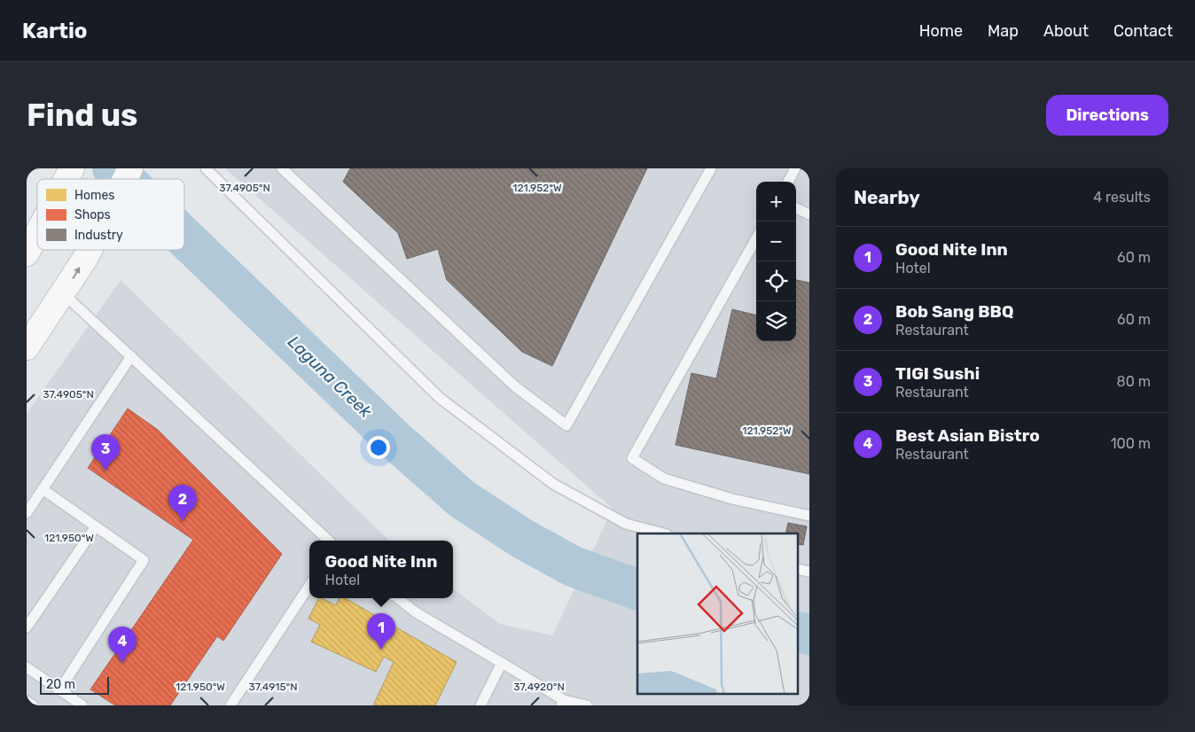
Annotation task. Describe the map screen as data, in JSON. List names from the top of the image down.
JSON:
{
  "water": ["Laguna Creek"],
  "legend": ["Homes", "Shops", "Industry"],
  "scale_bar": "20 m",
  "page": {
    "header": "Kartio",
    "nav": [
      "Home",
      "Map",
      "About",
      "Contact"
    ],
    "buttons": "Directions",
    "title": "Find us",
    "heading": ["Nearby", "4 results"],
    "map_buttons": ["+", "−"],
    "list": [
      {
        "mark": "1",
        "name": "Good Nite Inn",
        "note": "Hotel",
        "value": "60 m"
      },
      {
        "mark": "2",
        "name": "Bob Sang BBQ",
        "note": "Restaurant",
        "value": "60 m"
      },
      {
        "mark": "3",
        "name": "TIGI Sushi",
        "note": "Restaurant",
        "value": "80 m"
      },
      {
        "mark": "4",
        "name": "Best Asian Bistro",
        "note": "Restaurant",
        "value": "100 m"
      }
    ],
    "pins": [
      "3",
      "2",
      "1",
      "4"
    ],
    "popup": ["Good Nite Inn", "Hotel"],
    "scale": "20 m"
  },
  "coordinates": [
    "121.952°W",
    "37.4905°N",
    "121.950°W",
    "37.4915°N",
    "37.4920°N"
  ]
}
